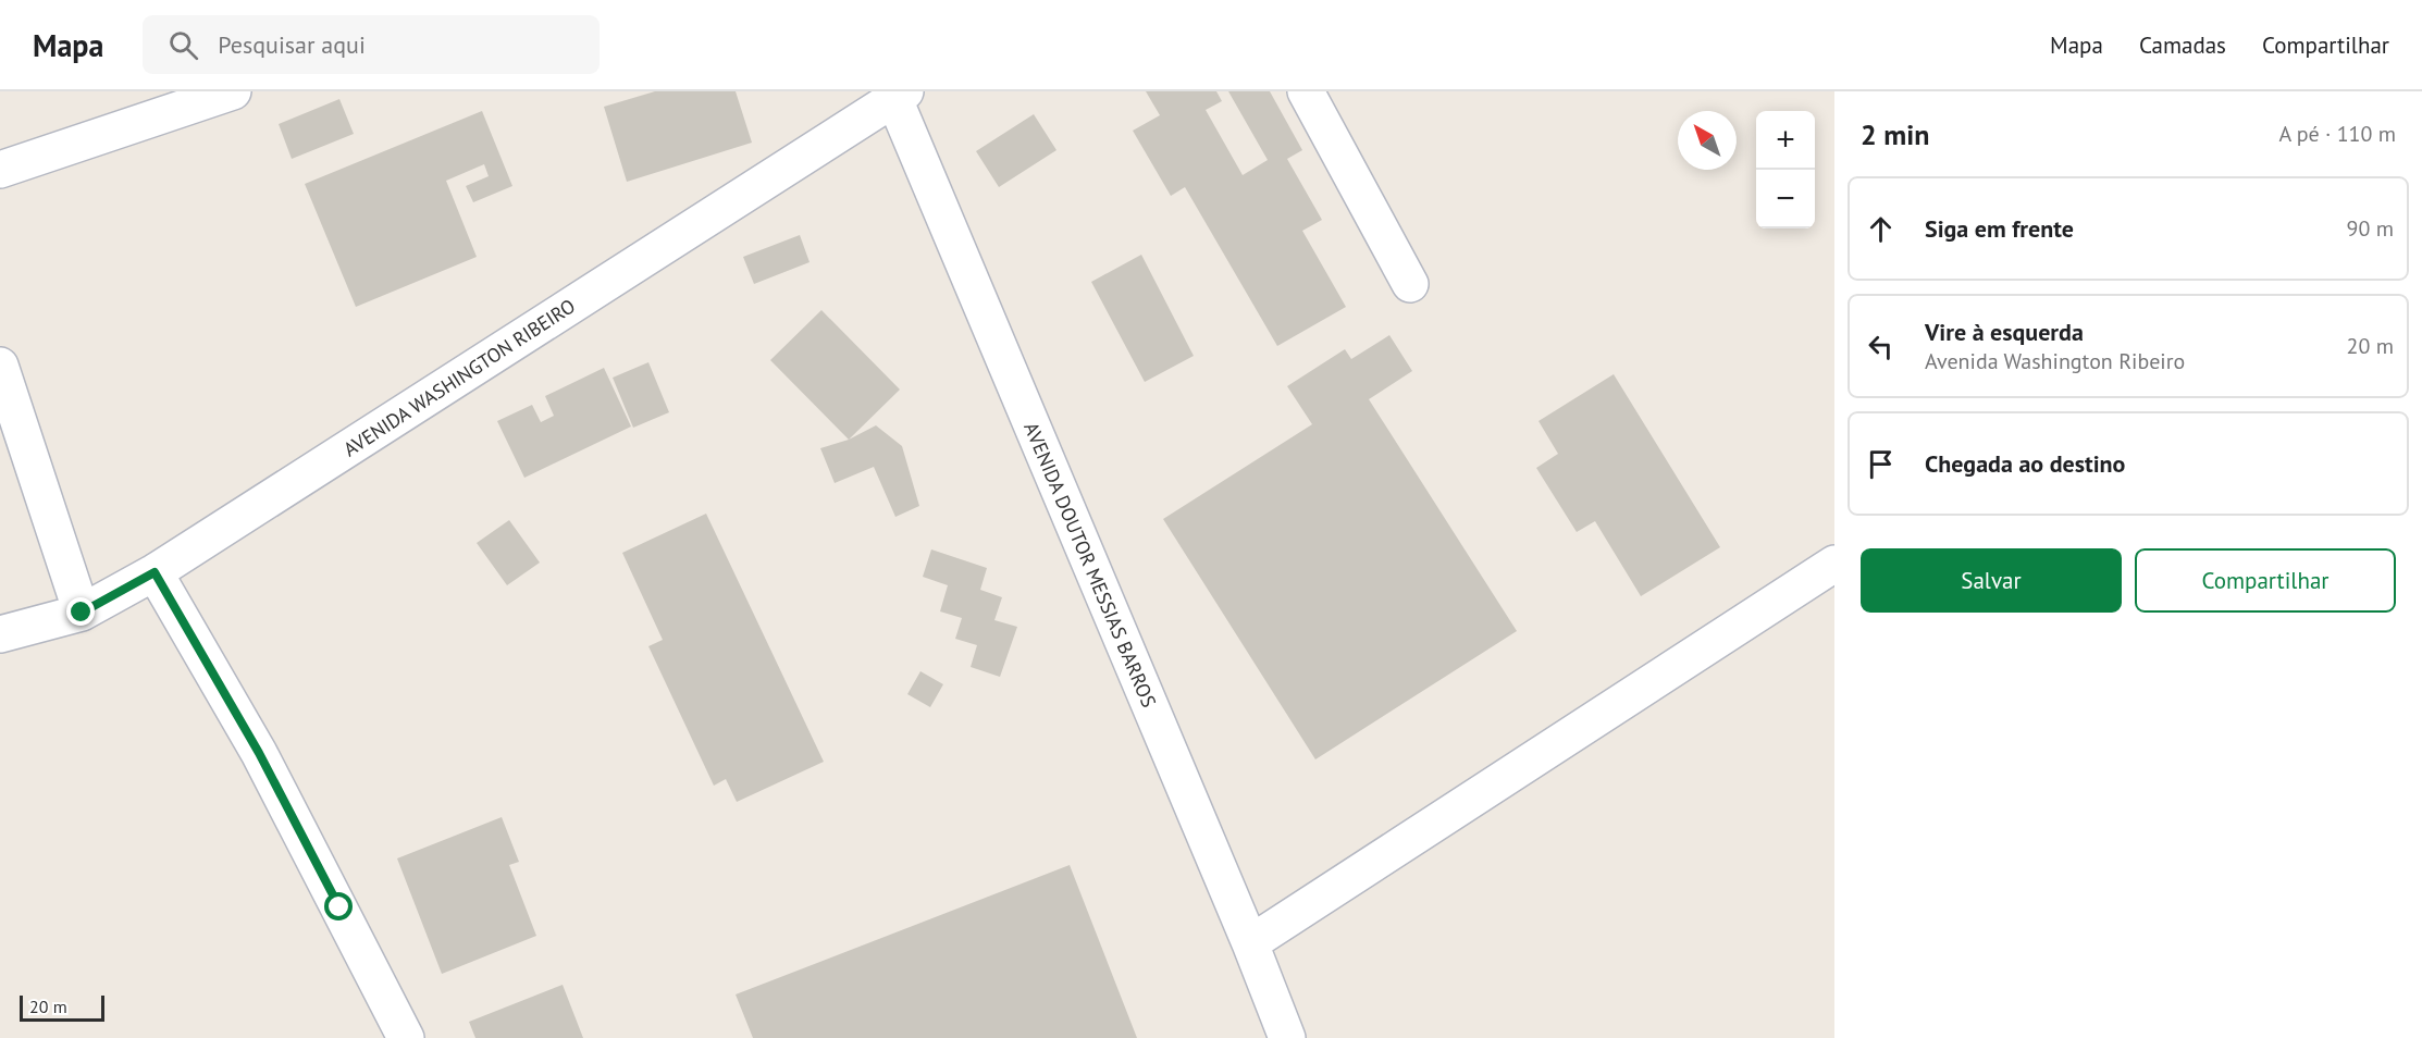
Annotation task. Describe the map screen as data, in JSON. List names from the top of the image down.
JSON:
{
  "streets": {
    "street": ["AVENIDA WASHINGTON RIBEIRO", "AVENIDA DOUTOR MESSIAS BARROS"]
  },
  "crossings": [
    ["AVENIDA WASHINGTON RIBEIRO", "AVENIDA DOUTOR MESSIAS BARROS"]
  ],
  "scale_bar": "20 m",
  "north": "top left",
  "page": {
    "header": "Mapa",
    "search": "Pesquisar aqui",
    "nav": ["Mapa", "Camadas", "Compartilhar"],
    "heading": ["2 min", "A pé · 110 m"],
    "map_buttons": ["+", "−"],
    "list": [
      ["Siga em frente", "90 m"],
      ["Vire à esquerda", "Avenida Washington Ribeiro", "20 m"],
      "Chegada ao destino"
    ],
    "buttons": ["Salvar", "Compartilhar"],
    "scale": "20 m"
  }
}
